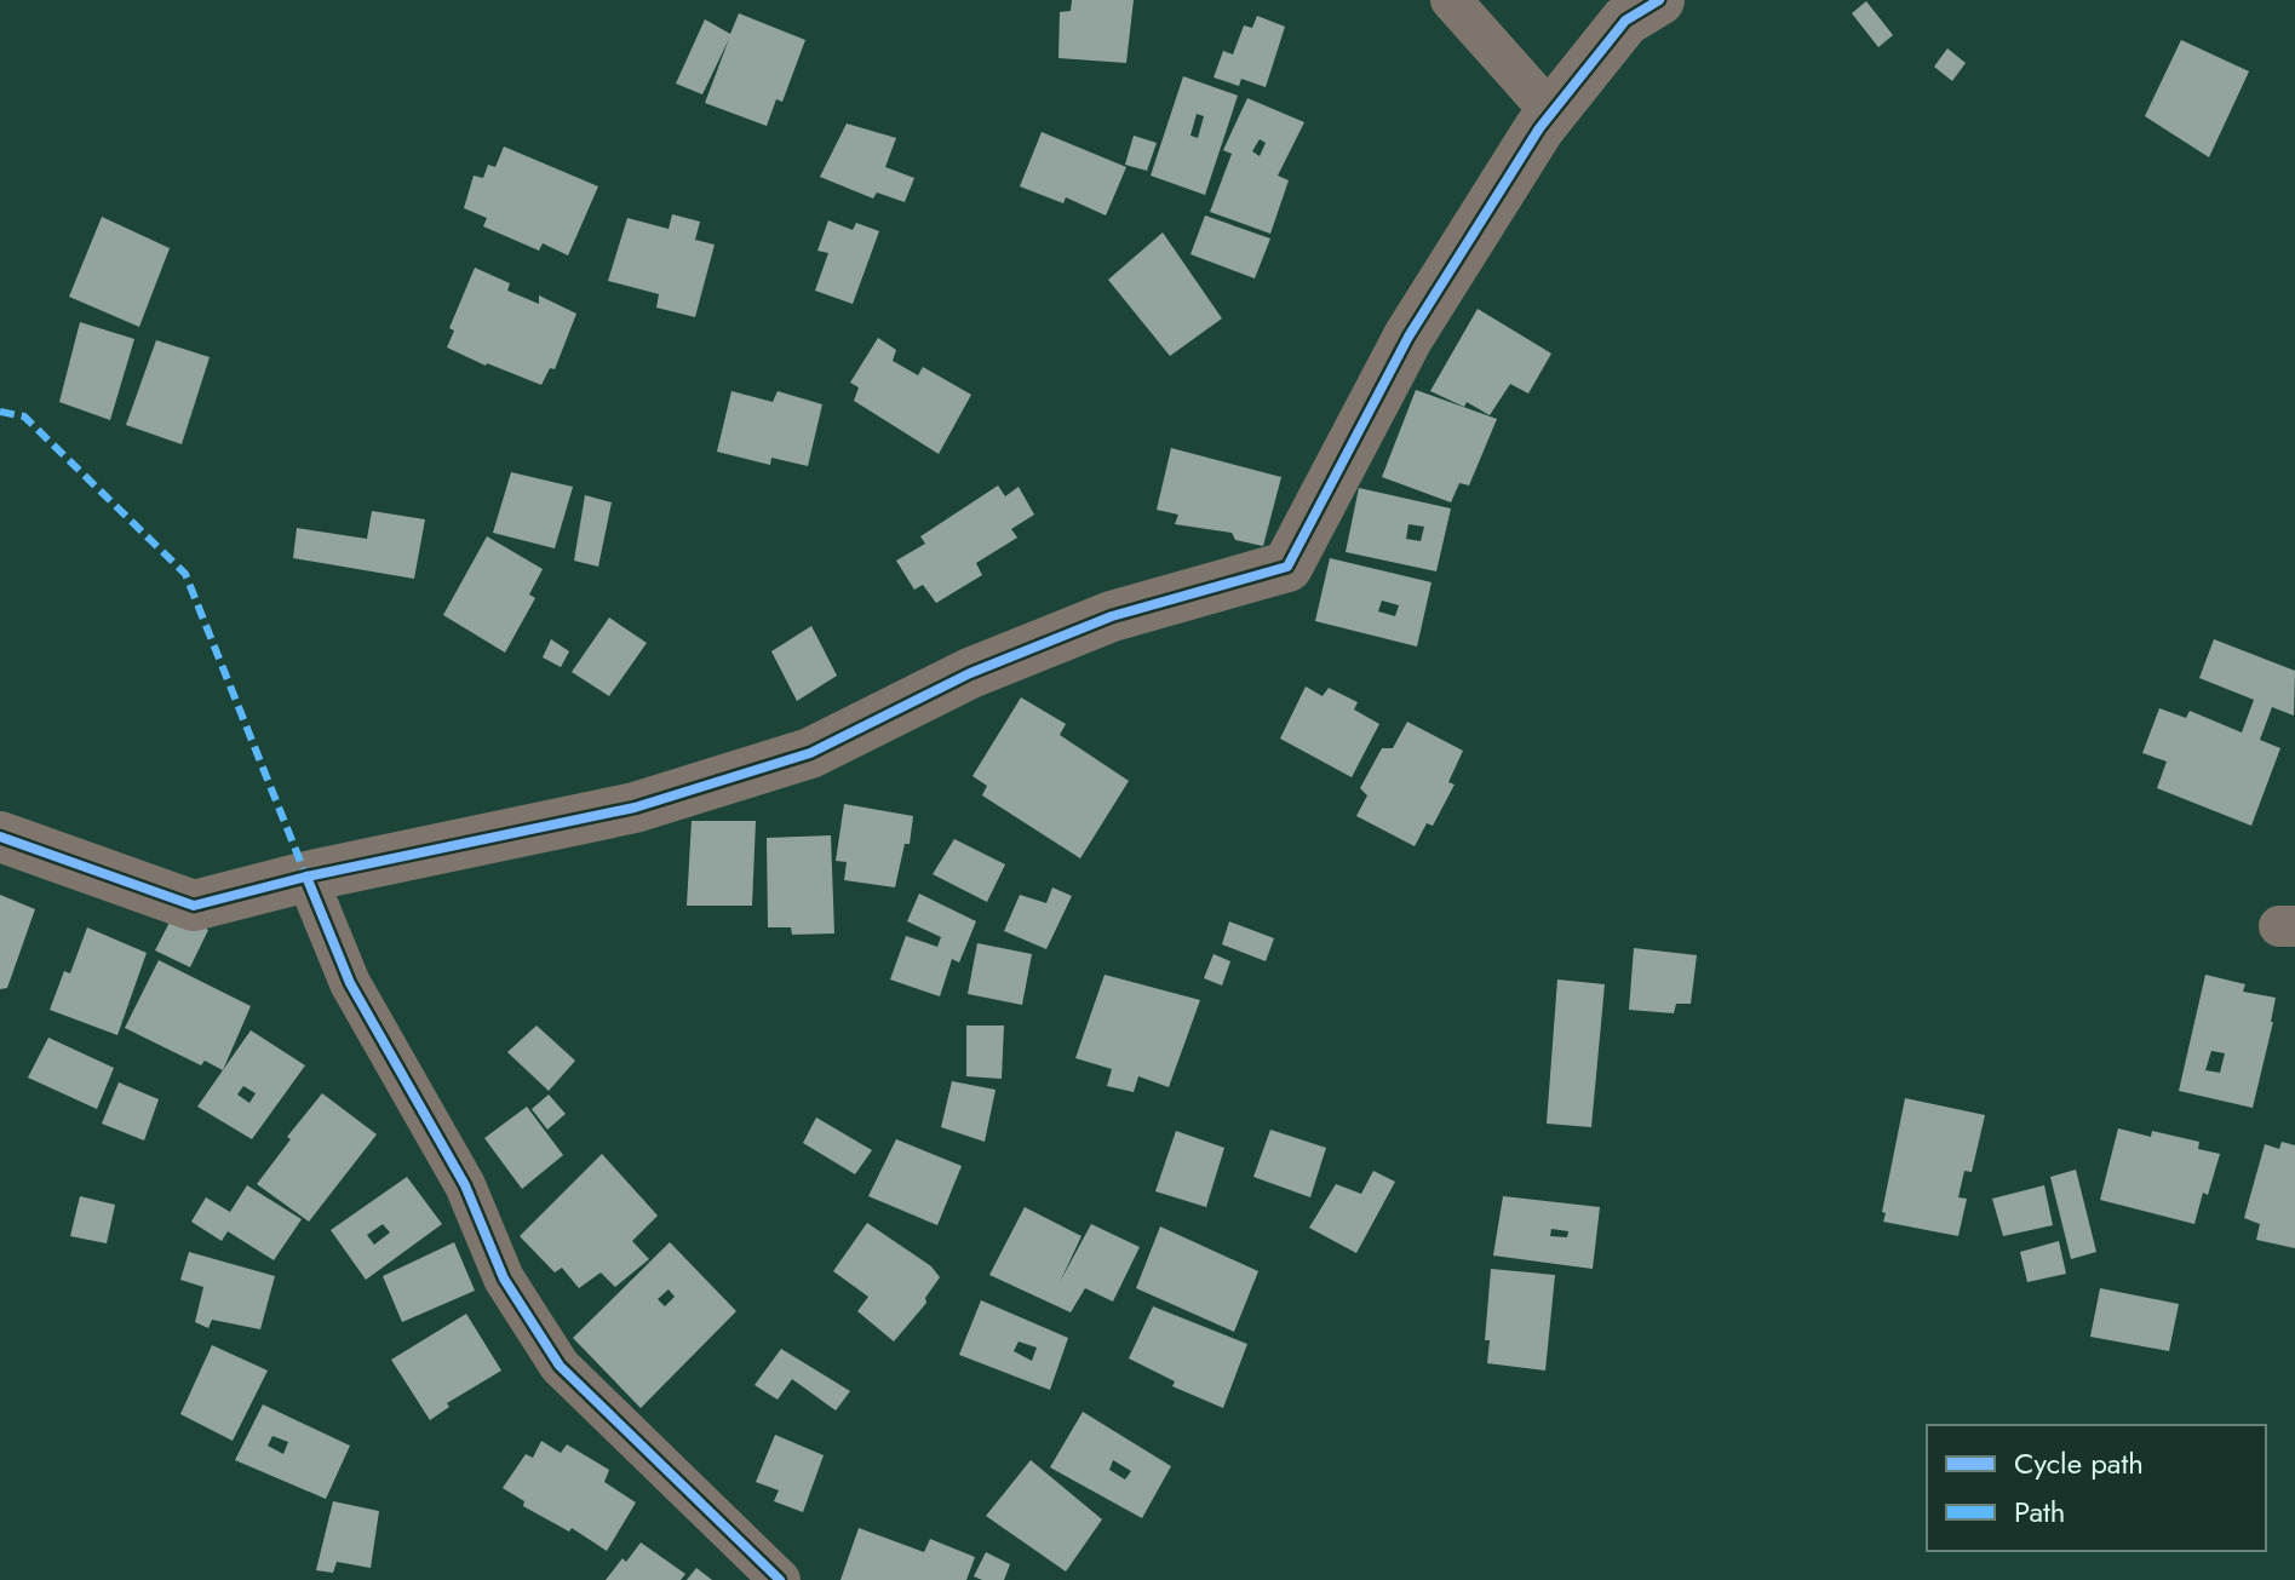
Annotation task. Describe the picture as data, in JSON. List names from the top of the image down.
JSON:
{
  "legend": ["Cycle path", "Path"]
}
